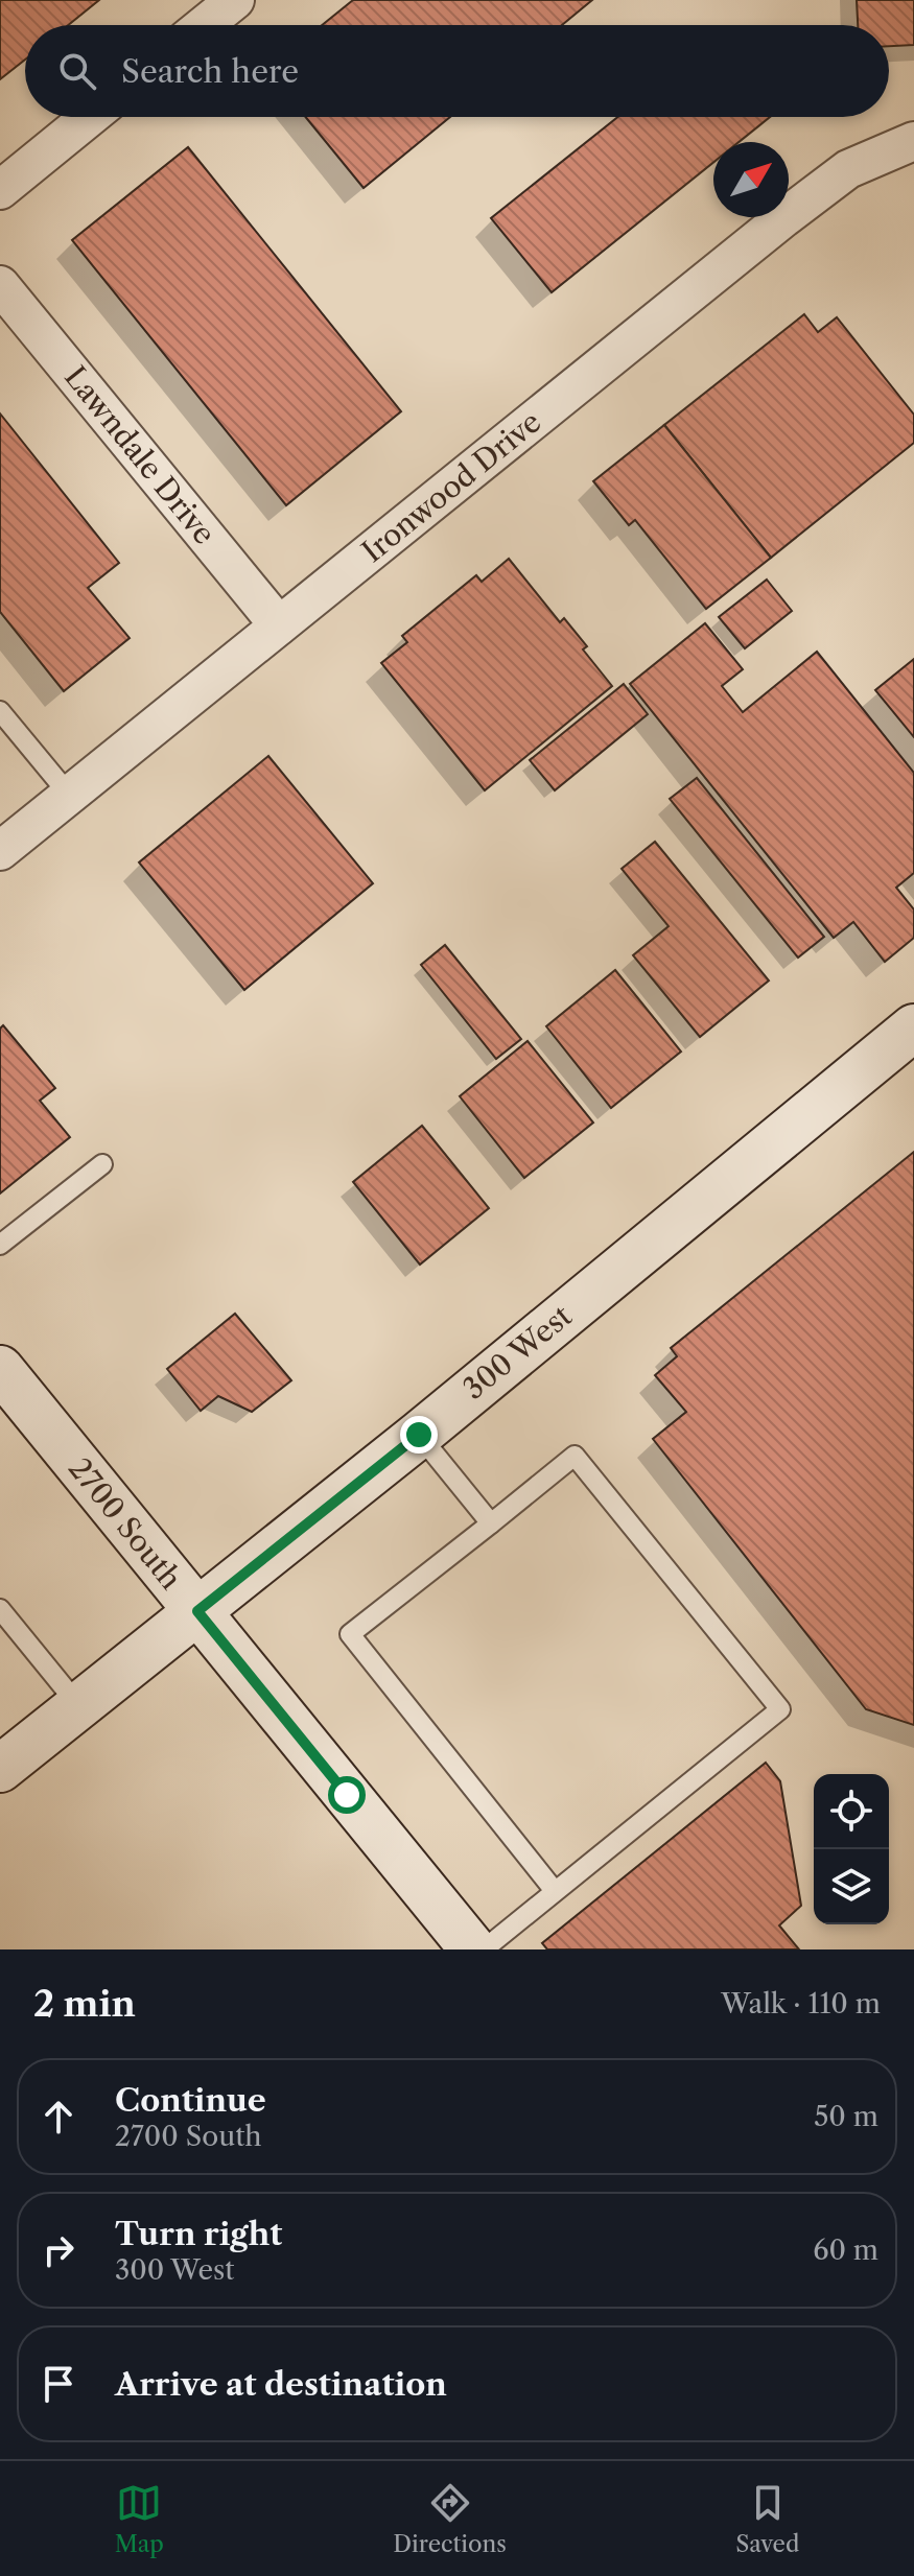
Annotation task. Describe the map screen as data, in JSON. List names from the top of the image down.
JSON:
{
  "streets": {
    "main road": ["300 West", "2700 South"],
    "street": ["Lawndale Drive", "Ironwood Drive"]
  },
  "crossings": [
    ["Lawndale Drive", "Ironwood Drive"],
    ["300 West", "2700 South"]
  ],
  "north": "top right",
  "page": {
    "search": "Search here",
    "heading": ["2 min", "Walk · 110 m"],
    "list": [
      ["Continue", "2700 South", "50 m"],
      ["Turn right", "300 West", "60 m"],
      "Arrive at destination"
    ],
    "nav": ["Map", "Directions", "Saved"]
  }
}
